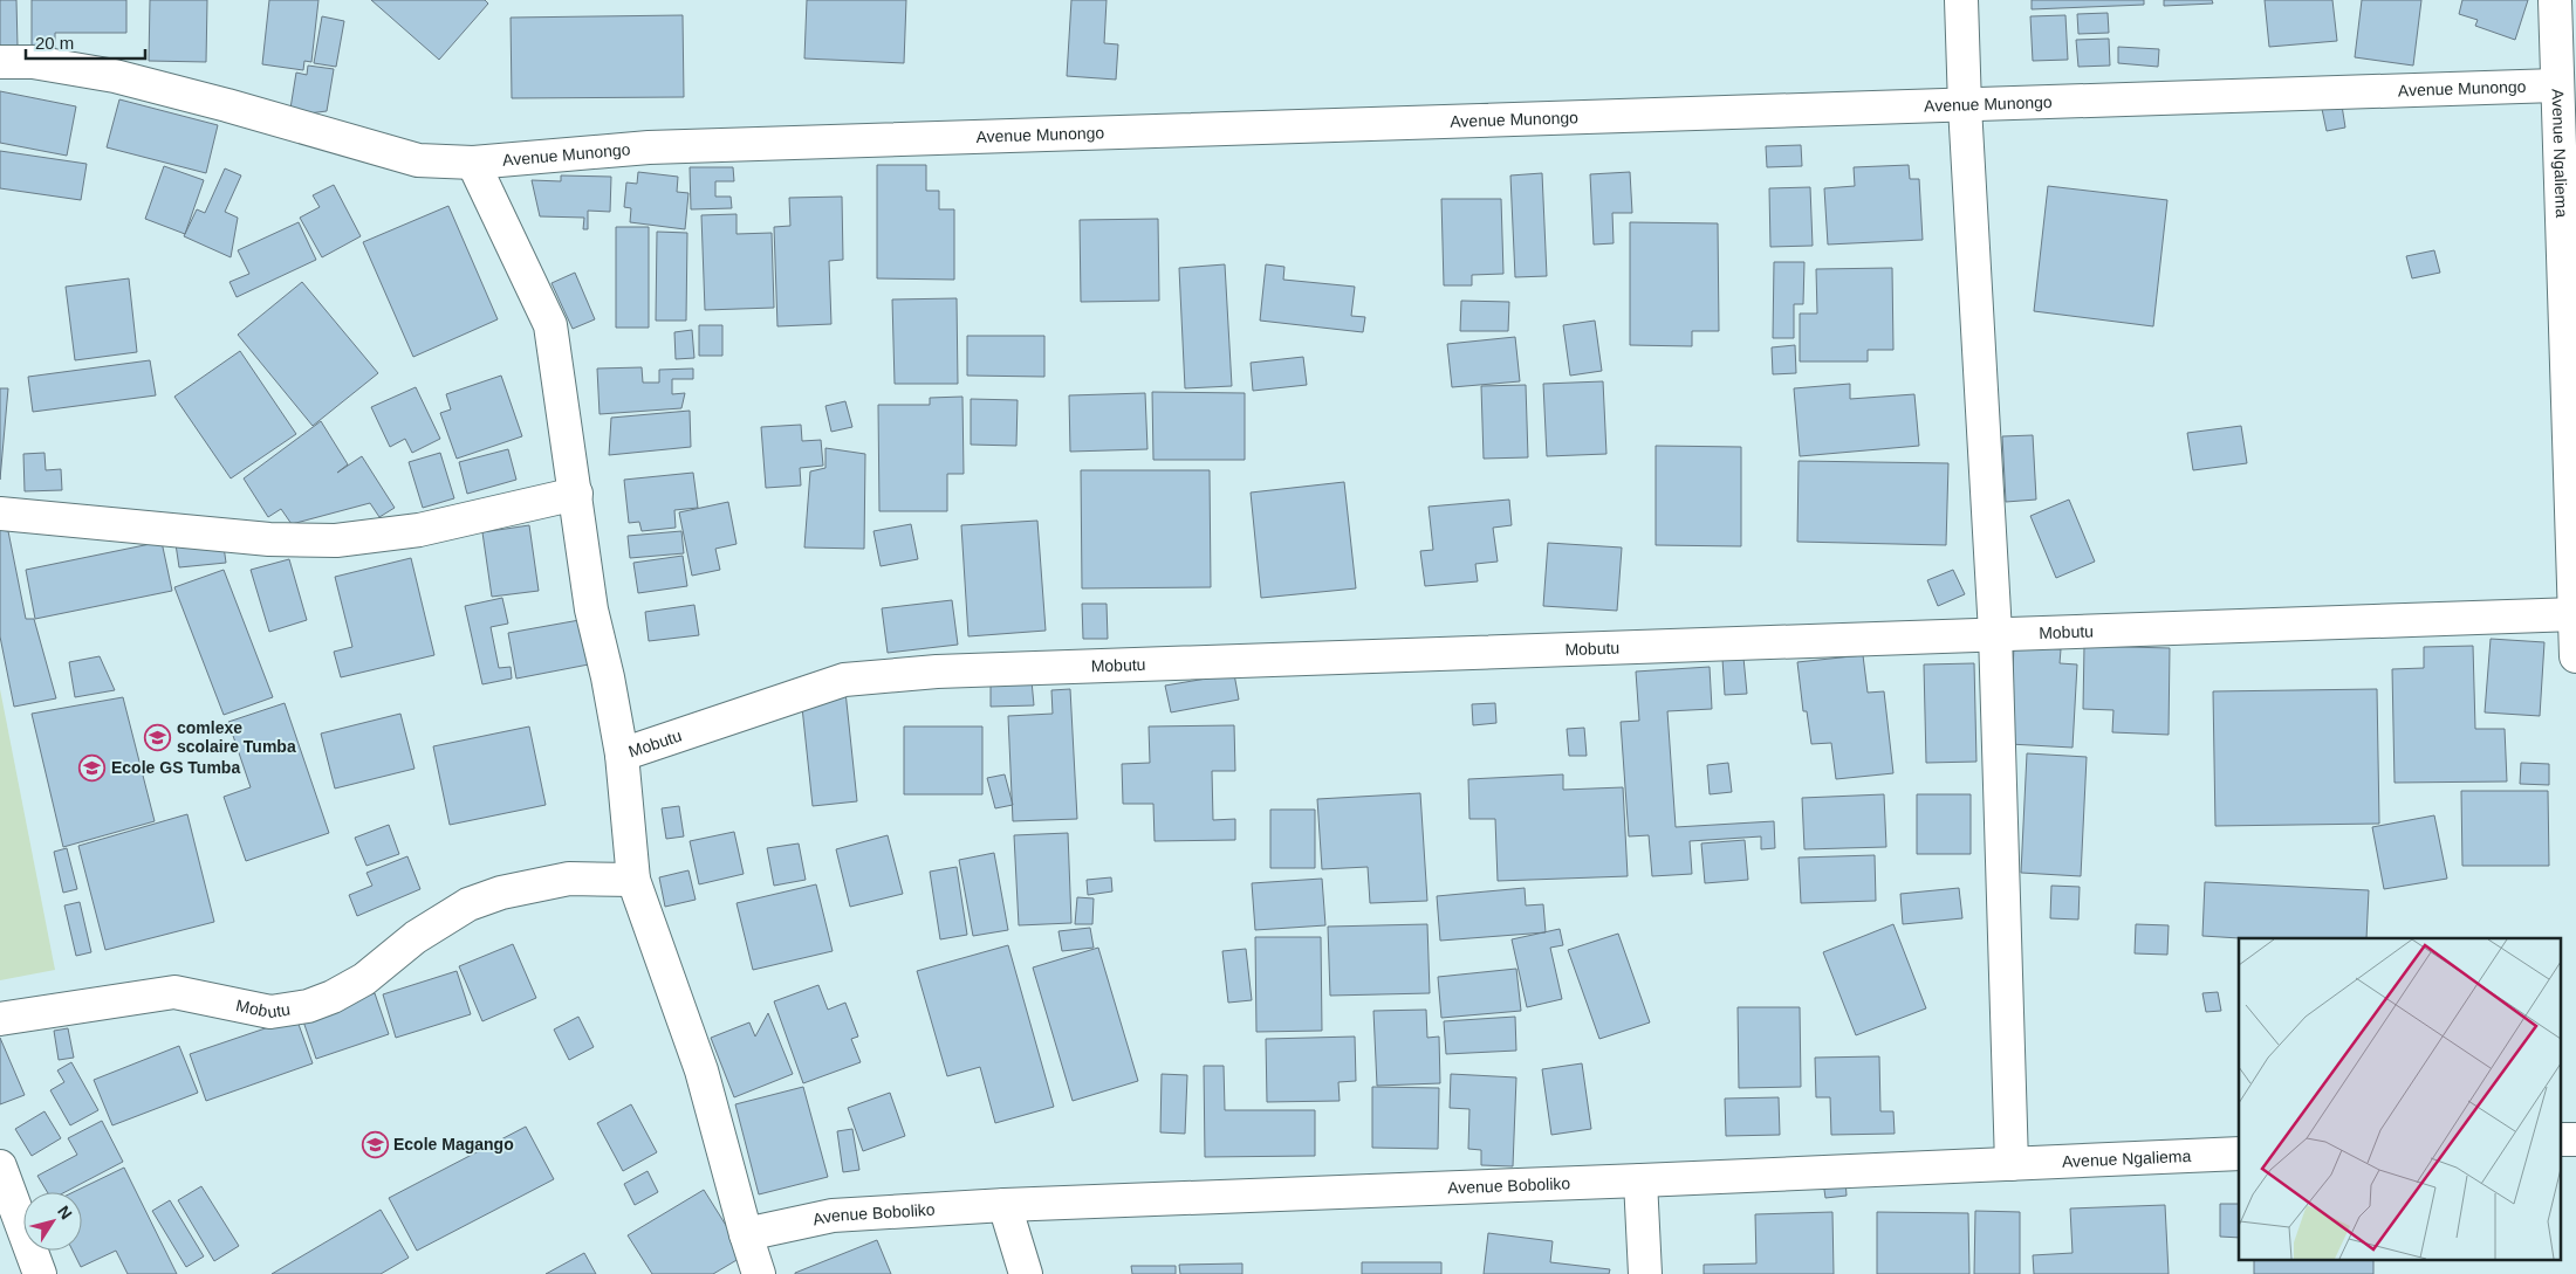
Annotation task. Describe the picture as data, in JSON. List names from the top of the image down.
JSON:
{
  "streets": {
    "street": [
      "Avenue Munongo",
      "Avenue Ngaliema",
      "Mobutu",
      "Avenue Boboliko"
    ]
  },
  "crossings": [
    ["Avenue Munongo", "Avenue Ngaliema"],
    ["Avenue Ngaliema", "Mobutu"],
    ["Avenue Ngaliema", "Avenue Boboliko"]
  ],
  "places": {
    "school or university": ["comlexe scolaire Tumba", "Ecole GS Tumba", "Ecole Magango"]
  },
  "scale_bar": "20 m",
  "north": "top right"
}
